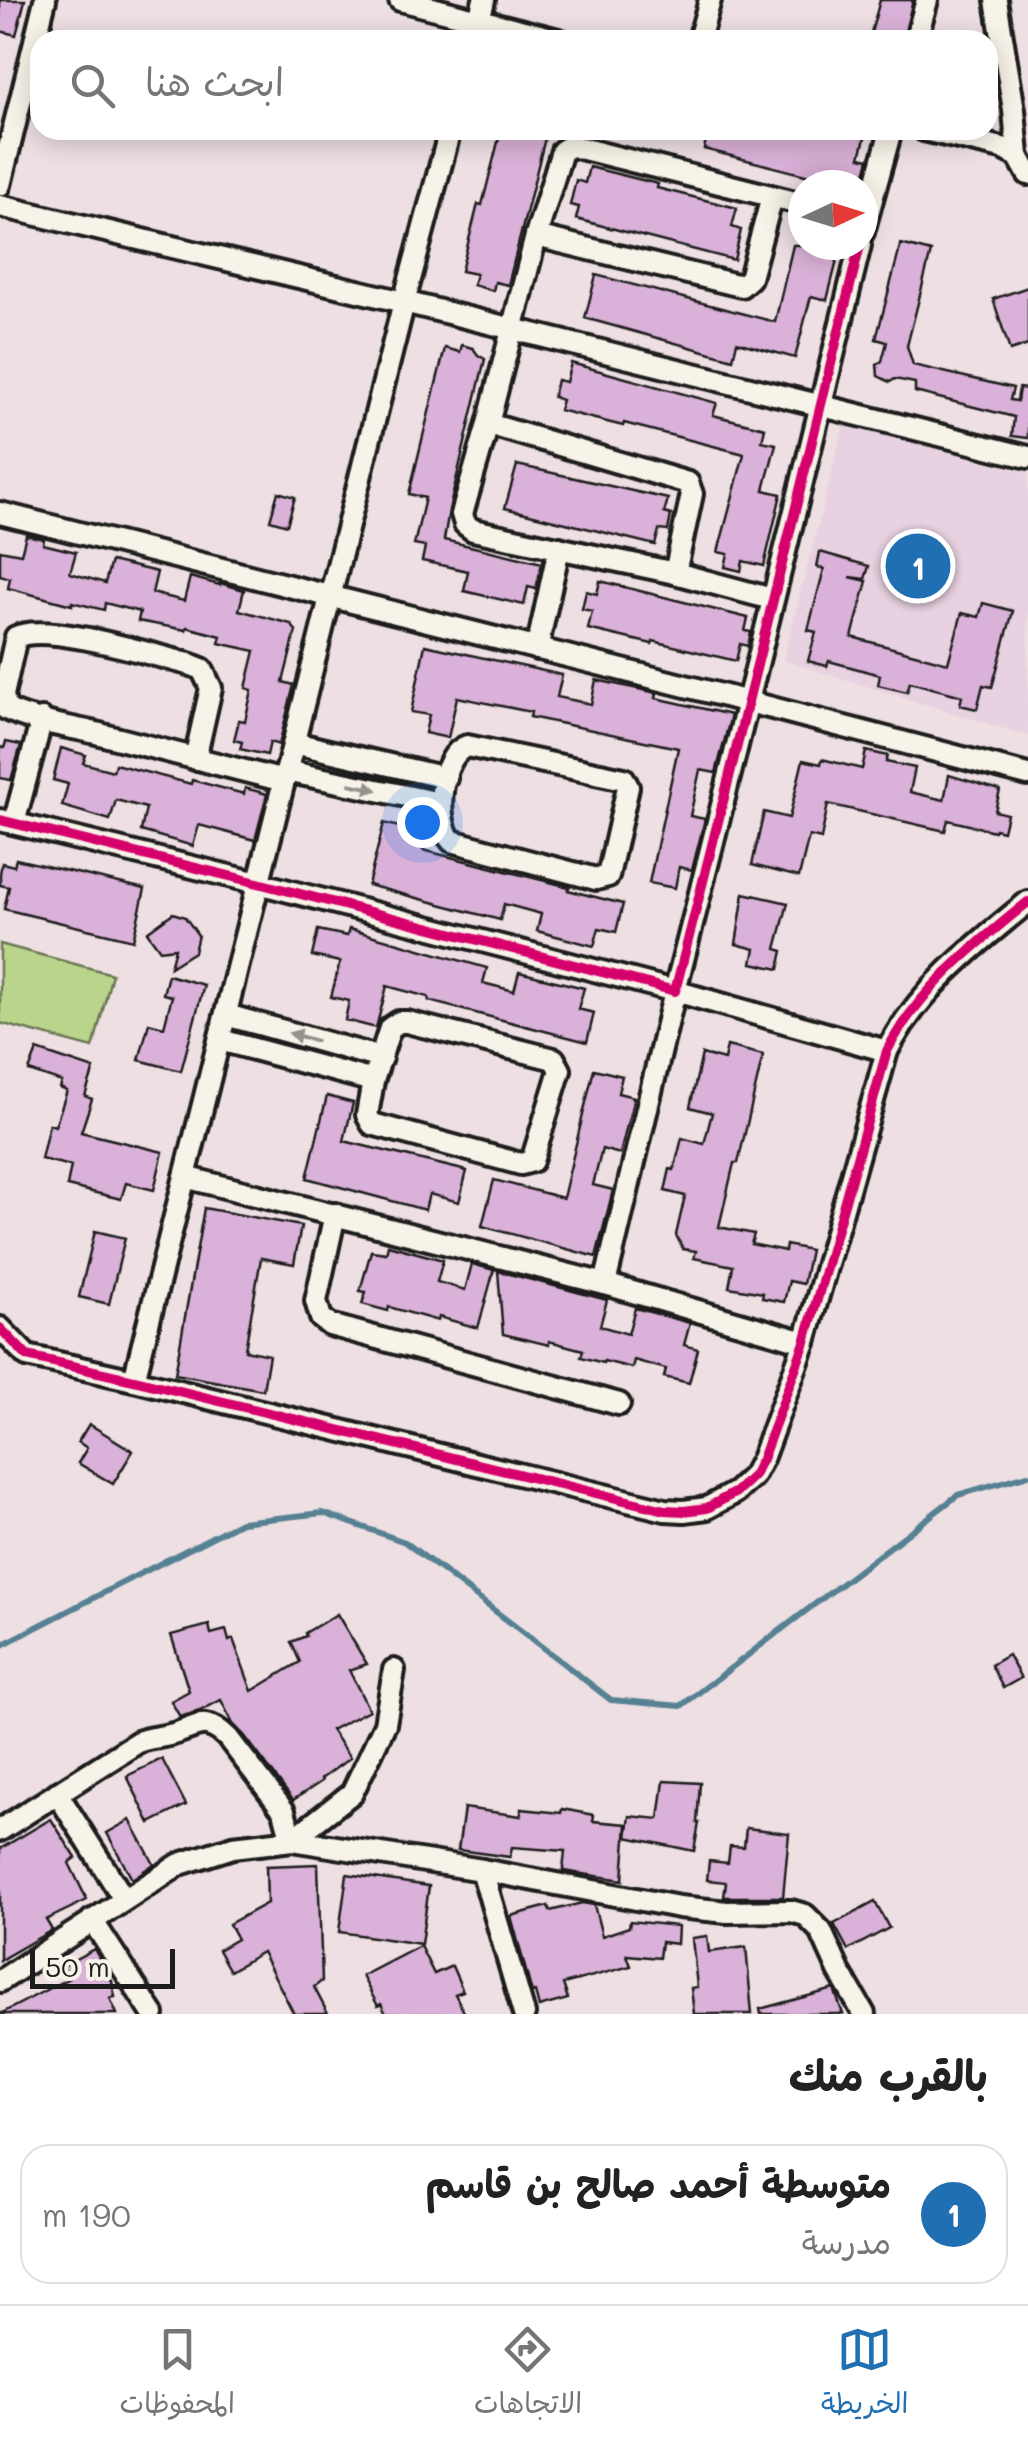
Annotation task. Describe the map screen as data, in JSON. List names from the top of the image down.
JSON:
{
  "scale_bar": "50 m",
  "north": "right",
  "page": {
    "search": "ابحث هنا",
    "pins": "1",
    "scale": "50 m",
    "heading": "بالقرب منك",
    "list": [
      {
        "mark": "1",
        "name": "متوسطة أحمد صالح بن قاسم",
        "note": "مدرسة",
        "value": "190 m"
      }
    ],
    "nav": ["الخريطة", "الاتجاهات", "المحفوظات"]
  }
}
